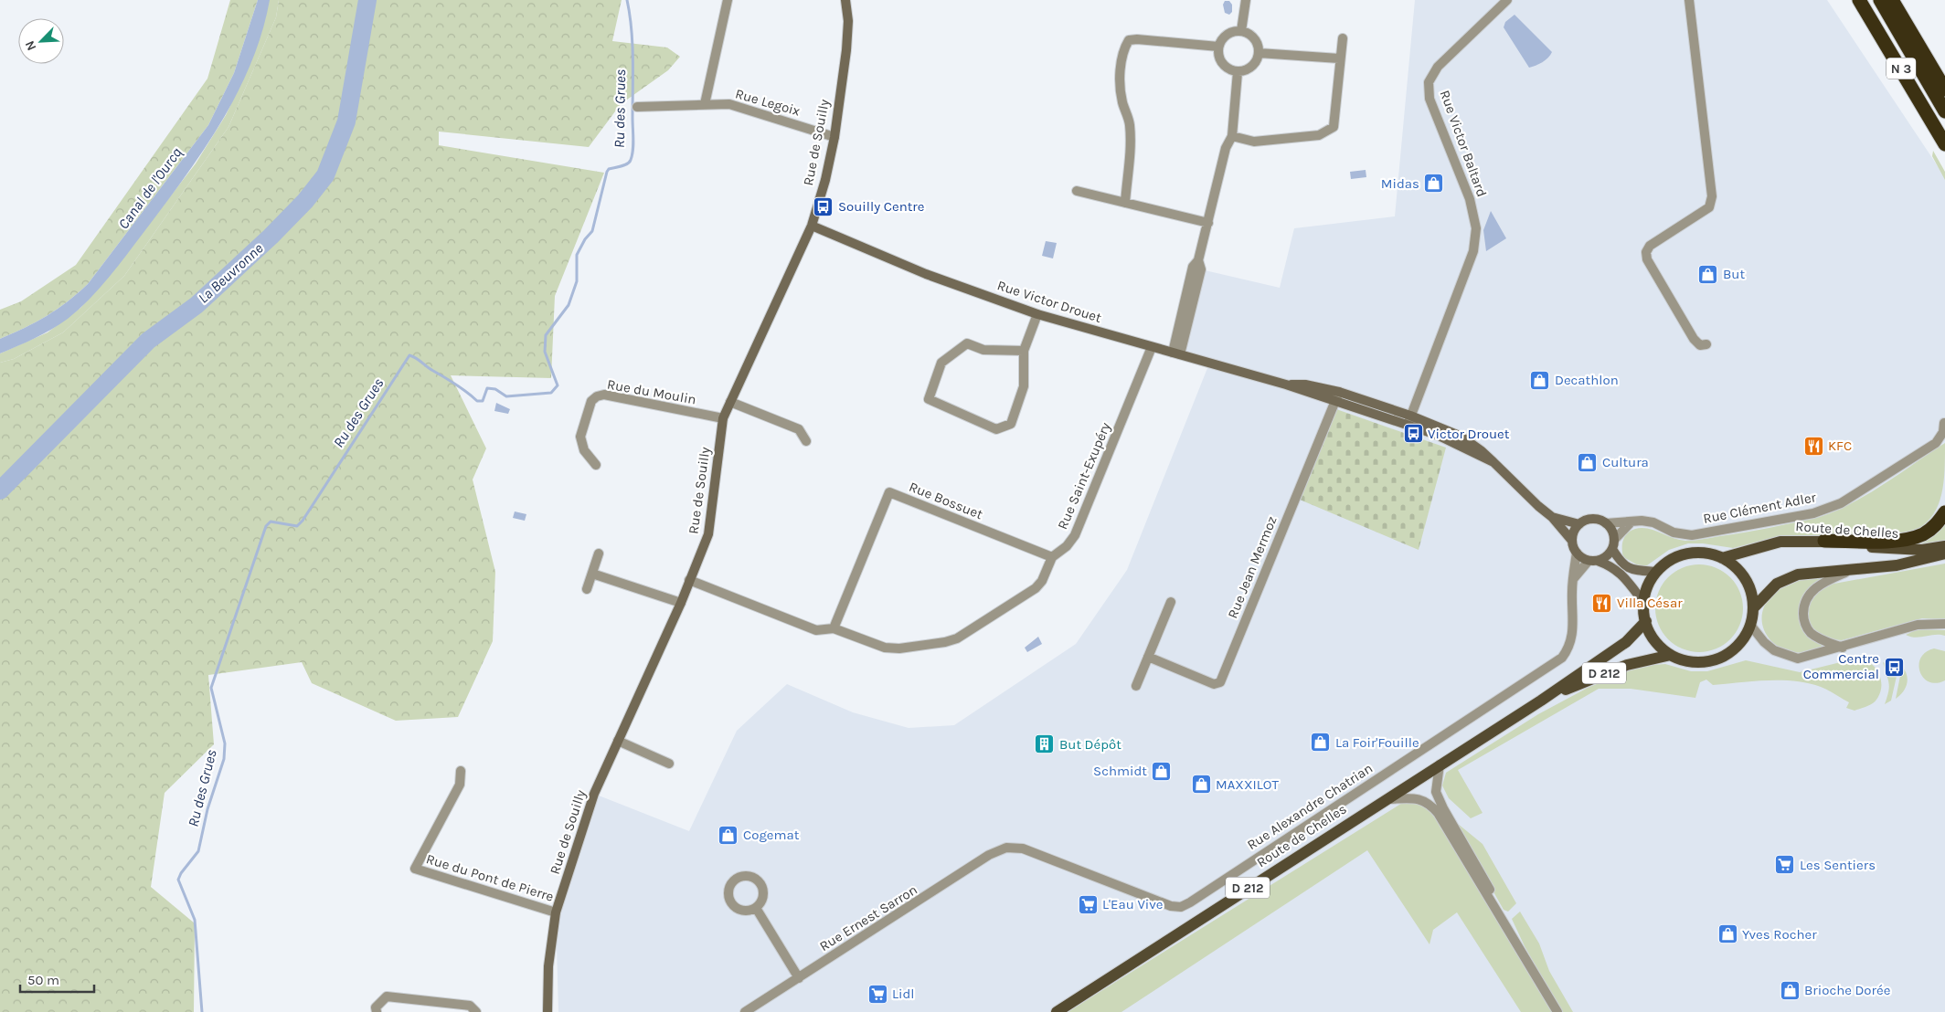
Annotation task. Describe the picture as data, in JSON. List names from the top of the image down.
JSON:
{
  "streets": {
    "highway": ["N 3"],
    "main road": ["Route de Chelles", "D 212"],
    "street": [
      "Rue Legoix",
      "Rue de Souilly",
      "Rue Victor Baltard",
      "Rue Victor Drouet",
      "Rue du Moulin",
      "Rue Saint-Exupéry",
      "Rue Bossuet",
      "Rue Clément Adler",
      "Rue Jean Mermoz",
      "Rue Alexandre Chatrian",
      "Rue du Pont de Pierre",
      "Rue Ernest Sarron"
    ]
  },
  "crossings": [
    ["Rue Legoix", "Rue de Souilly"],
    ["Rue de Souilly", "Rue Victor Drouet"],
    ["Rue de Souilly", "Rue du Moulin"],
    ["Rue de Souilly", "Rue Saint-Exupéry"],
    ["Rue de Souilly", "Rue du Pont de Pierre"],
    ["Rue Victor Baltard", "Rue Victor Drouet"],
    ["Rue Victor Drouet", "Rue Saint-Exupéry"],
    ["Rue Victor Drouet", "Rue Clément Adler"],
    ["Rue Victor Drouet", "Rue Jean Mermoz"],
    ["Rue Victor Drouet", "Rue Alexandre Chatrian"],
    ["Rue Saint-Exupéry", "Rue Bossuet"],
    ["Rue Clément Adler", "Rue Alexandre Chatrian"],
    ["Rue Alexandre Chatrian", "Rue Ernest Sarron"]
  ],
  "water": ["Ru des Grues", "Canal de l'Ourcq", "La Beuvronne"],
  "places": {
    "shop": [
      "Midas",
      "But",
      "Decathlon",
      "Cultura",
      "La Foir'Fouille",
      "Schmidt",
      "MAXXILOT",
      "Cogemat",
      "Yves Rocher",
      "Brioche Dorée"
    ],
    "bus stop": ["Souilly Centre", "Victor Drouet", "Centre Commercial"],
    "restaurant": ["KFC", "Villa César"],
    "building": ["But Dépôt"],
    "supermarket": ["Les Sentiers", "L'Eau Vive", "Lidl"]
  },
  "scale_bar": "50 m",
  "north": "bottom left"
}
